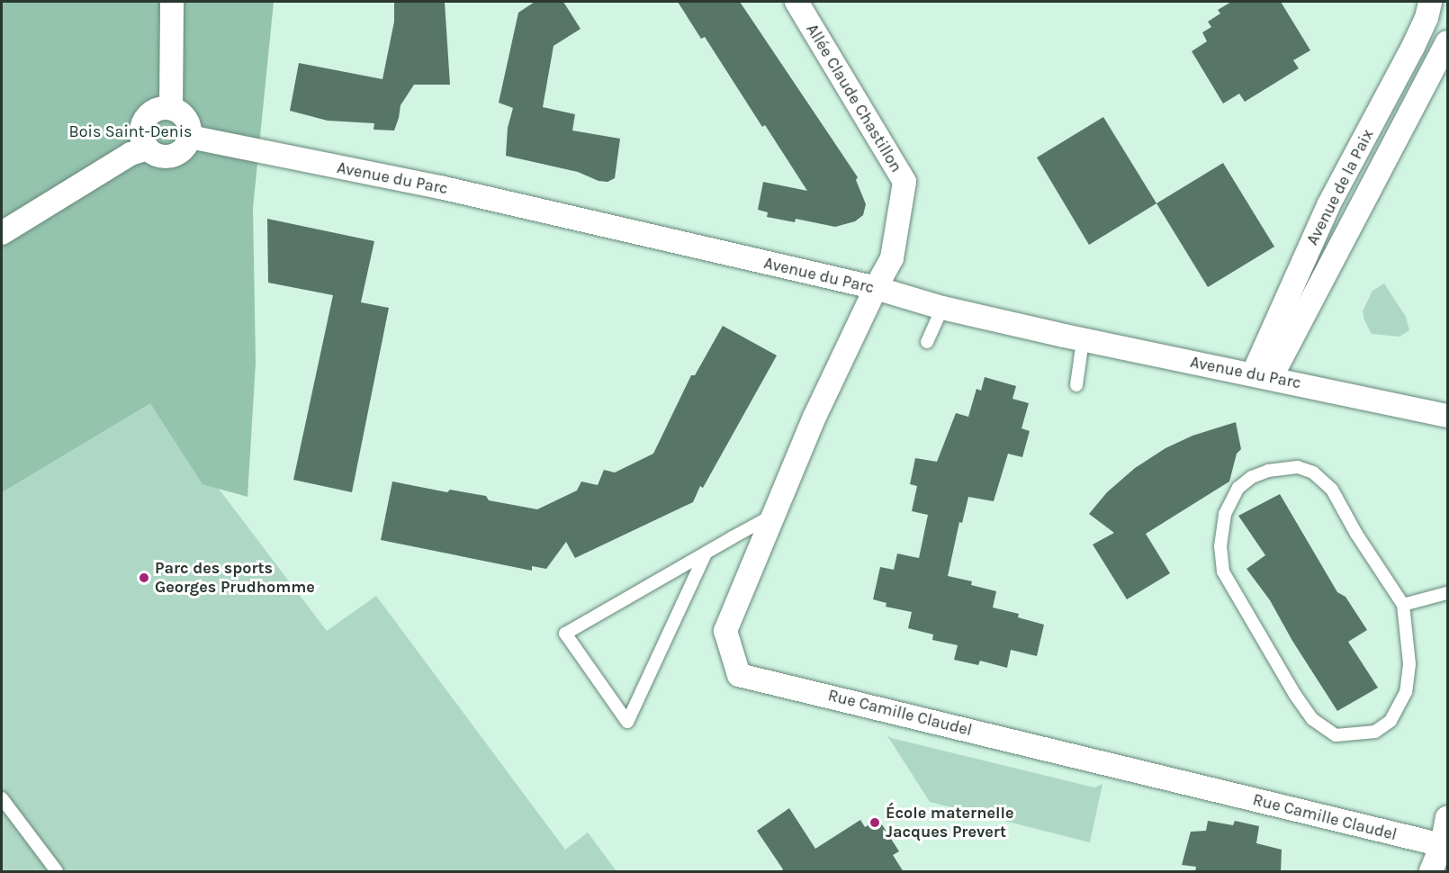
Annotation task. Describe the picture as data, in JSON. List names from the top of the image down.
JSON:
{
  "streets": {
    "street": [
      "Allée Claude Chastillon",
      "Avenue du Parc",
      "Avenue de la Paix",
      "Rue Camille Claudel"
    ]
  },
  "crossings": [
    ["Allée Claude Chastillon", "Avenue du Parc"],
    ["Allée Claude Chastillon", "Rue Camille Claudel"],
    ["Avenue du Parc", "Avenue de la Paix"],
    ["Avenue du Parc", "Rue Camille Claudel"]
  ],
  "parks": ["Bois Saint-Denis"],
  "places": ["Parc des sports Georges Prudhomme", "École maternelle Jacques Prevert"]
}
